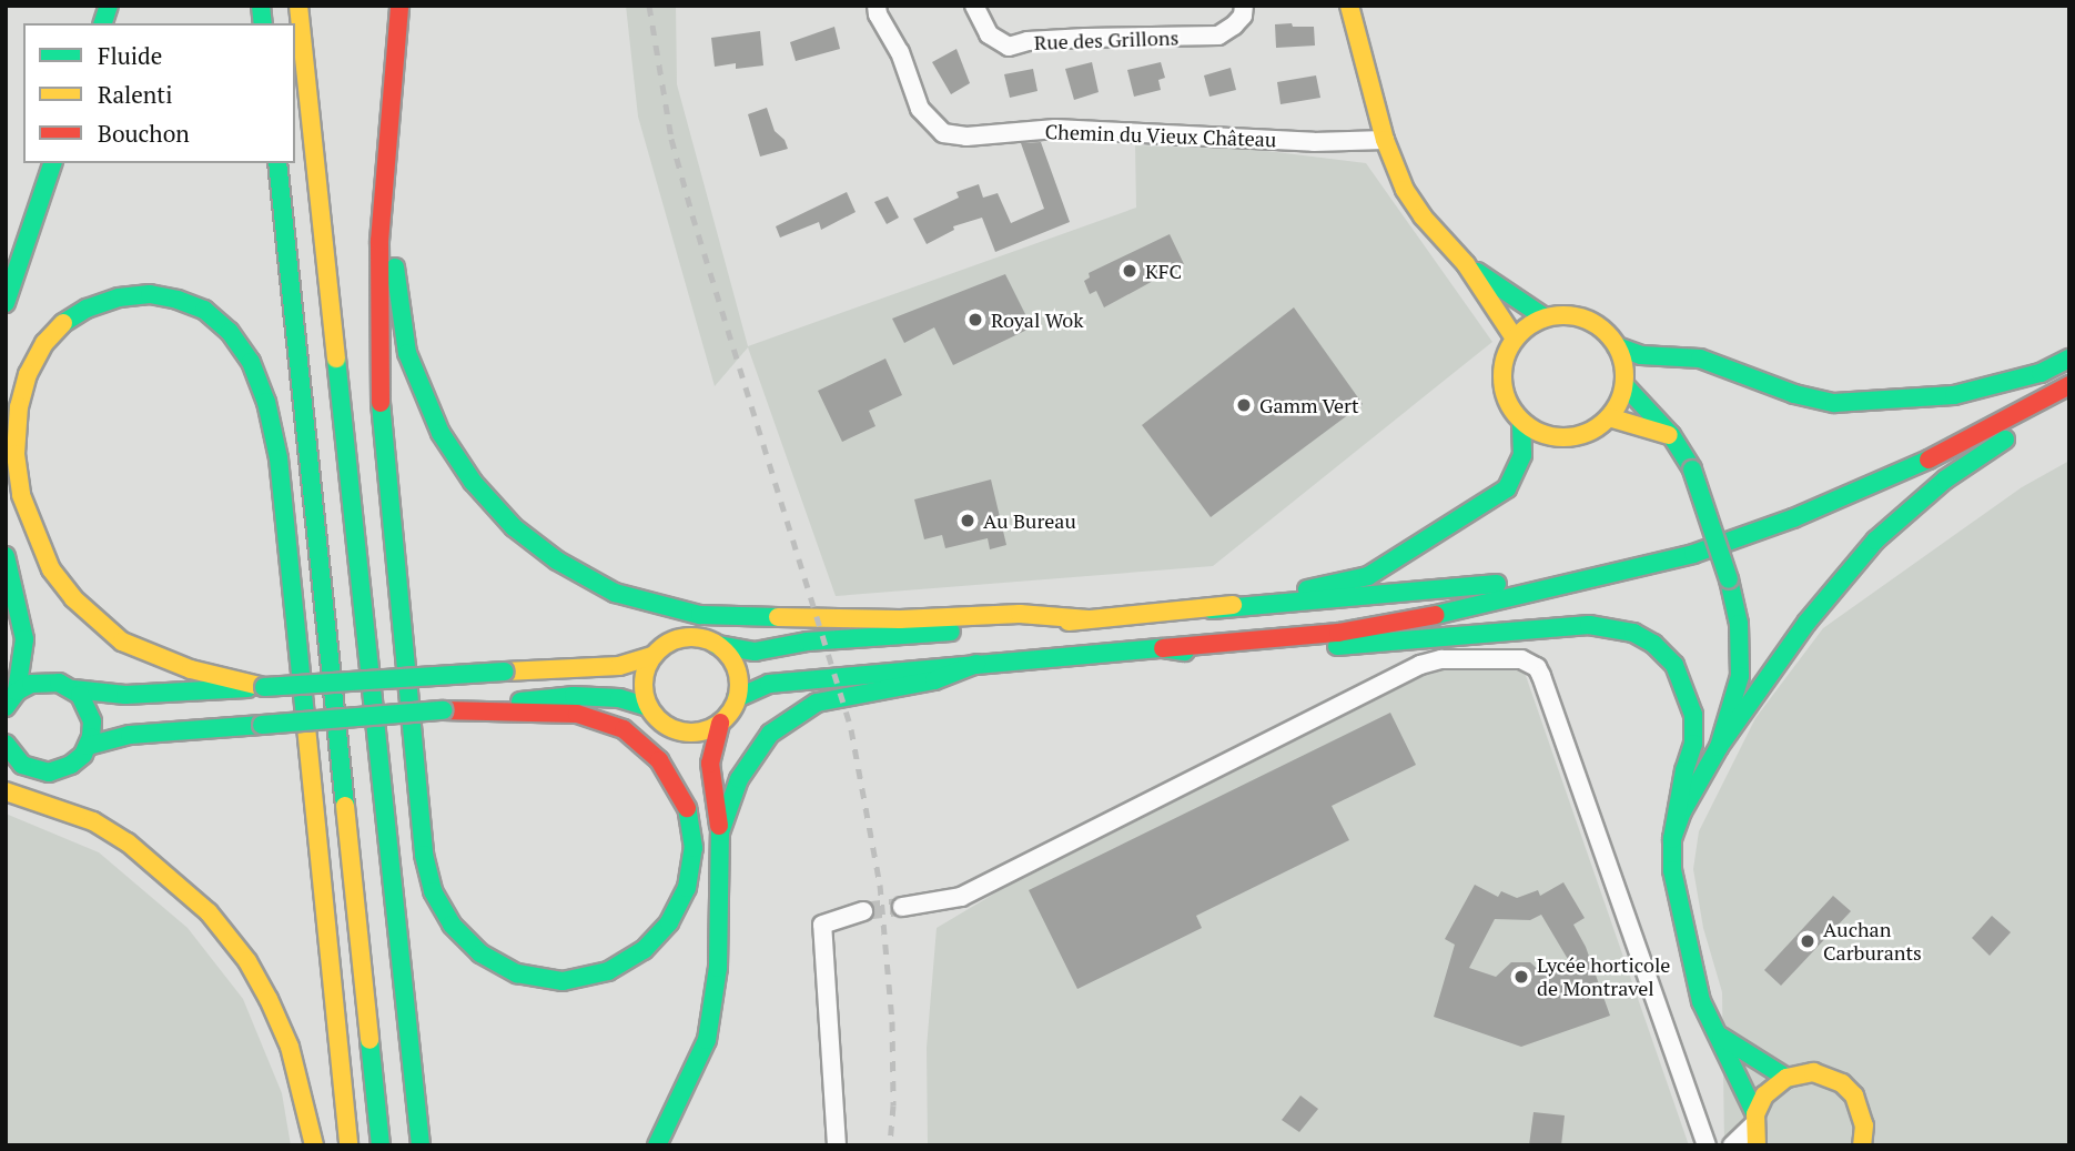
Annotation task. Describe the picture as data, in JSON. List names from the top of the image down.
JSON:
{
  "streets": {
    "street": ["Rue des Grillons", "Chemin du Vieux Château"]
  },
  "places": [
    "KFC",
    "Royal Wok",
    "Gamm Vert",
    "Au Bureau",
    "Auchan Carburants",
    "Lycée horticole de Montravel"
  ],
  "legend": ["Fluide", "Ralenti", "Bouchon"]
}
